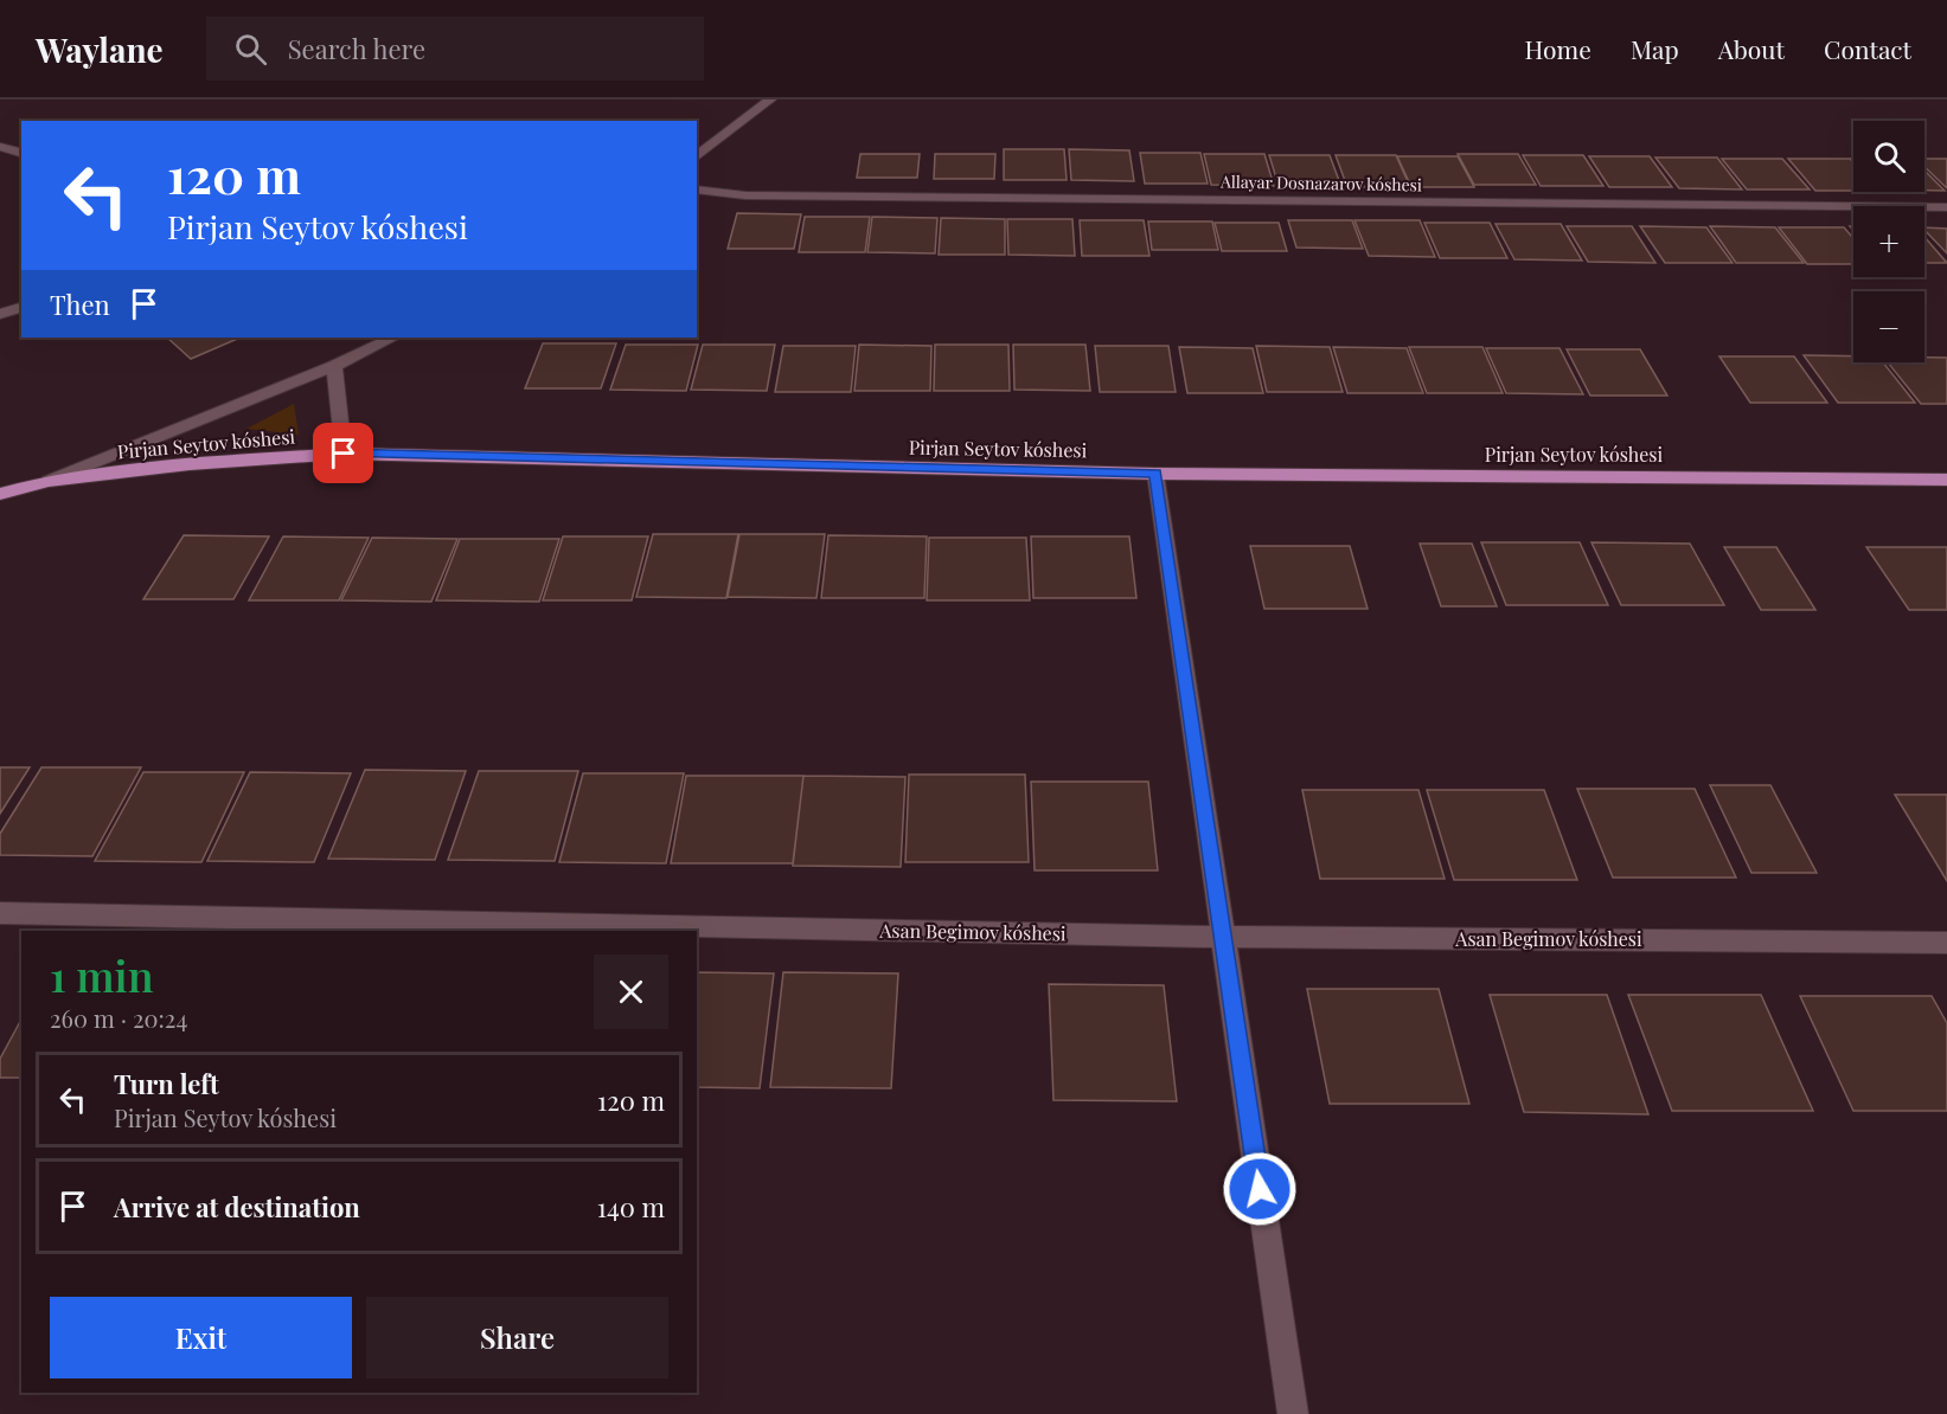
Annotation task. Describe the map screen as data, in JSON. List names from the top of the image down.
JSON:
{
  "streets": {
    "main road": ["Pirjan Seytov kóshesi"],
    "street": ["Allayar Dosnazarov kóshesi", "Asan Begimov kóshesi"]
  },
  "page": {
    "header": "Waylane",
    "search": "Search here",
    "nav": [
      "Home",
      "Map",
      "About",
      "Contact"
    ],
    "map_buttons": ["+", "−"],
    "turn": ["120 m", "Pirjan Seytov kóshesi"],
    "then": "Then",
    "heading": ["1 min", "260 m · 20:24"],
    "list": [
      {
        "name": "Turn left",
        "note": "Pirjan Seytov kóshesi",
        "value": "120 m"
      },
      {
        "name": "Arrive at destination",
        "value": "140 m"
      }
    ],
    "buttons": ["Exit", "Share"]
  }
}
